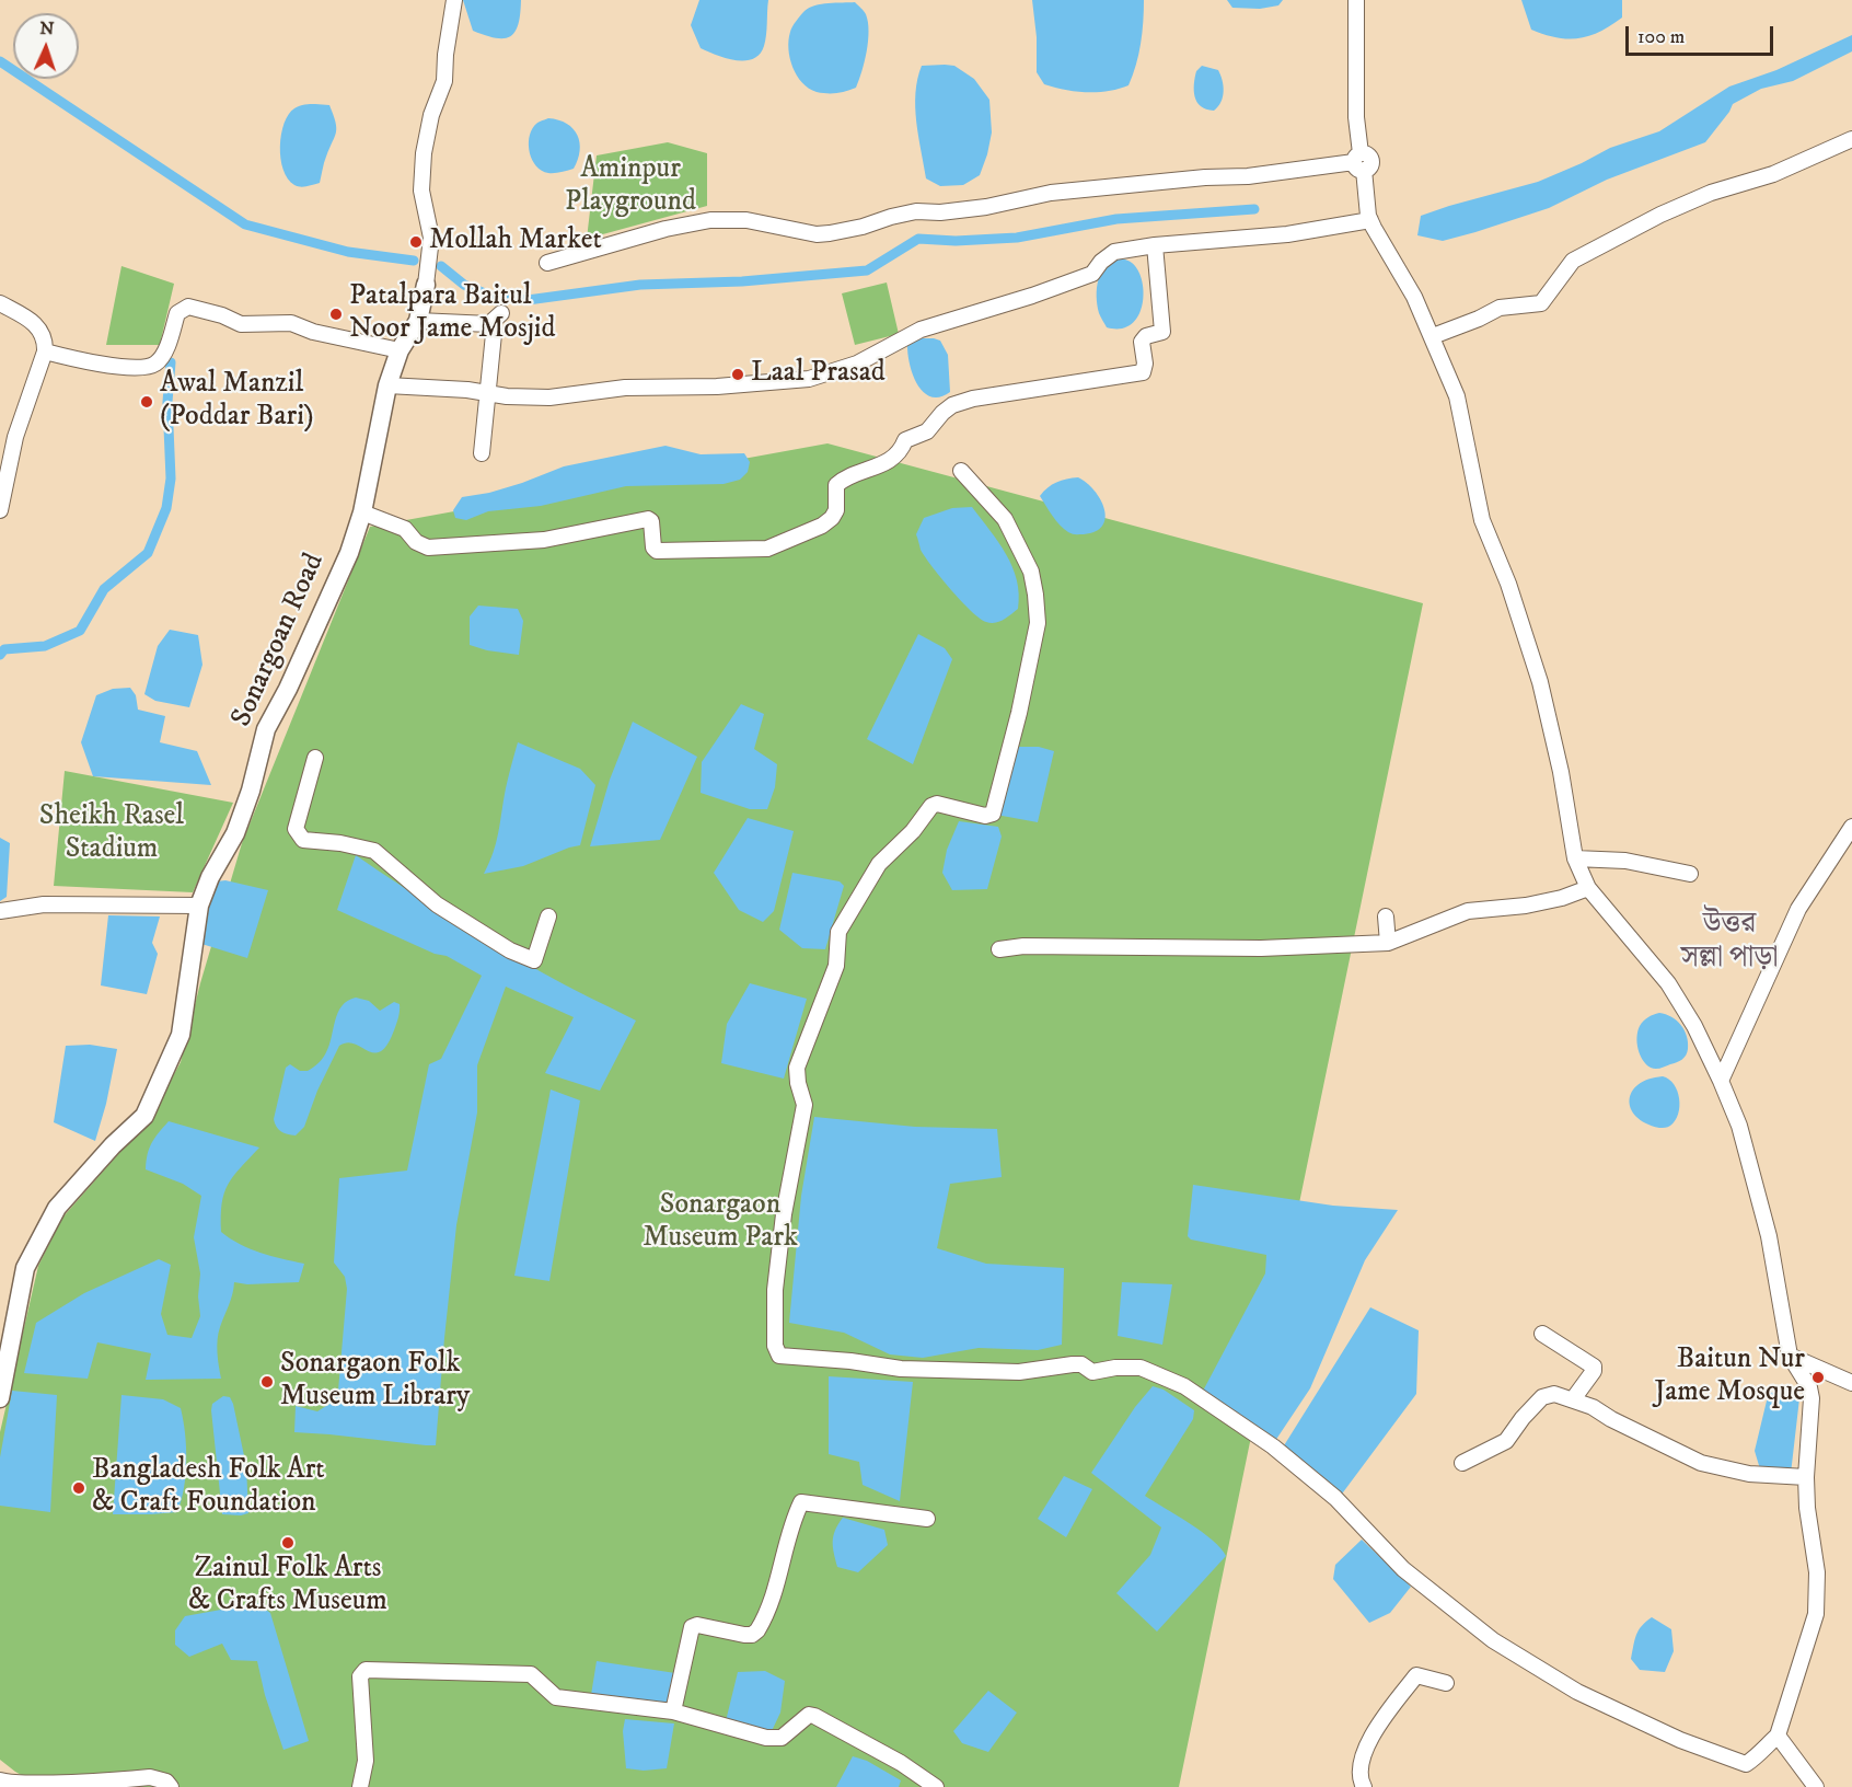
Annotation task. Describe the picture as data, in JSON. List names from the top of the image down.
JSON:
{
  "streets": {
    "main road": ["Sonargoan Road"]
  },
  "districts": ["উত্তর সল্লা পাড়া"],
  "parks": ["Aminpur Playground", "Sheikh Rasel Stadium", "Sonargaon Museum Park"],
  "places": [
    "Mollah Market",
    "Patalpara Baitul Noor Jame Mosjid",
    "Laal Prasad",
    "Awal Manzil (Poddar Bari)",
    "Baitun Nur Jame Mosque",
    "Sonargaon Folk Museum Library",
    "Bangladesh Folk Art & Craft Foundation",
    "Zainul Folk Arts & Crafts Museum"
  ],
  "scale_bar": "100 m",
  "north": "top"
}
